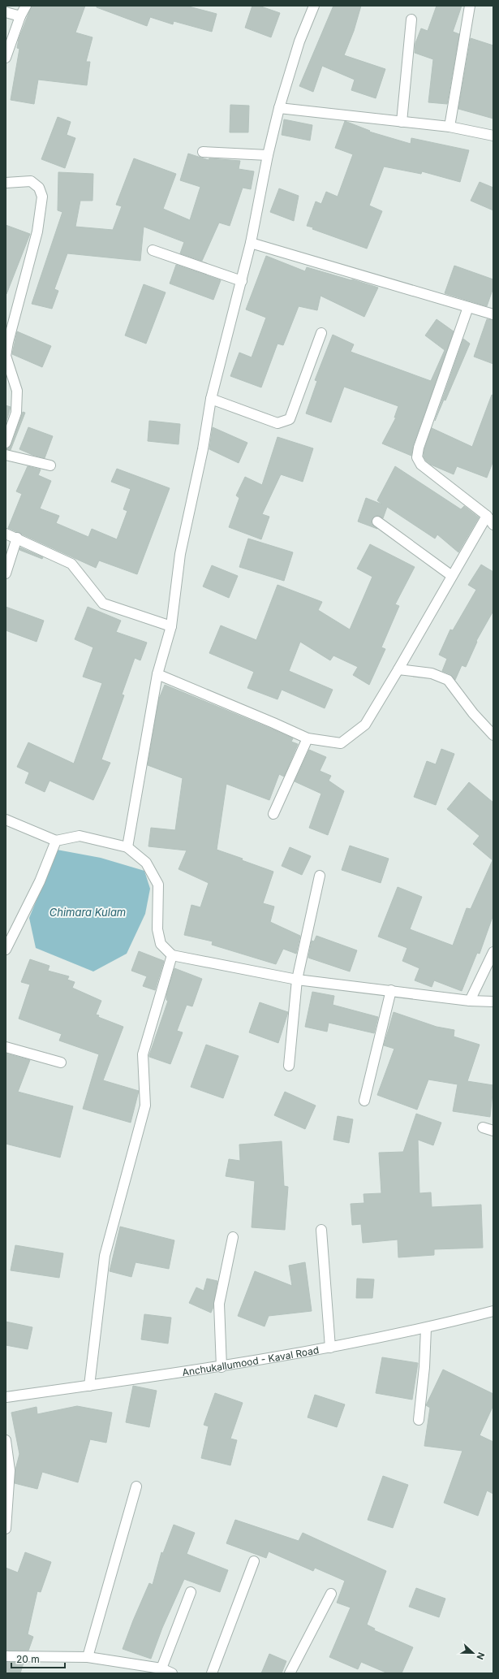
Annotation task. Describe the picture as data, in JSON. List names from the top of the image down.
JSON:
{
  "streets": {
    "street": ["Anchukallumood - Kaval Road"]
  },
  "water": ["Chimara Kulam"],
  "scale_bar": "20 m",
  "north": "right"
}
